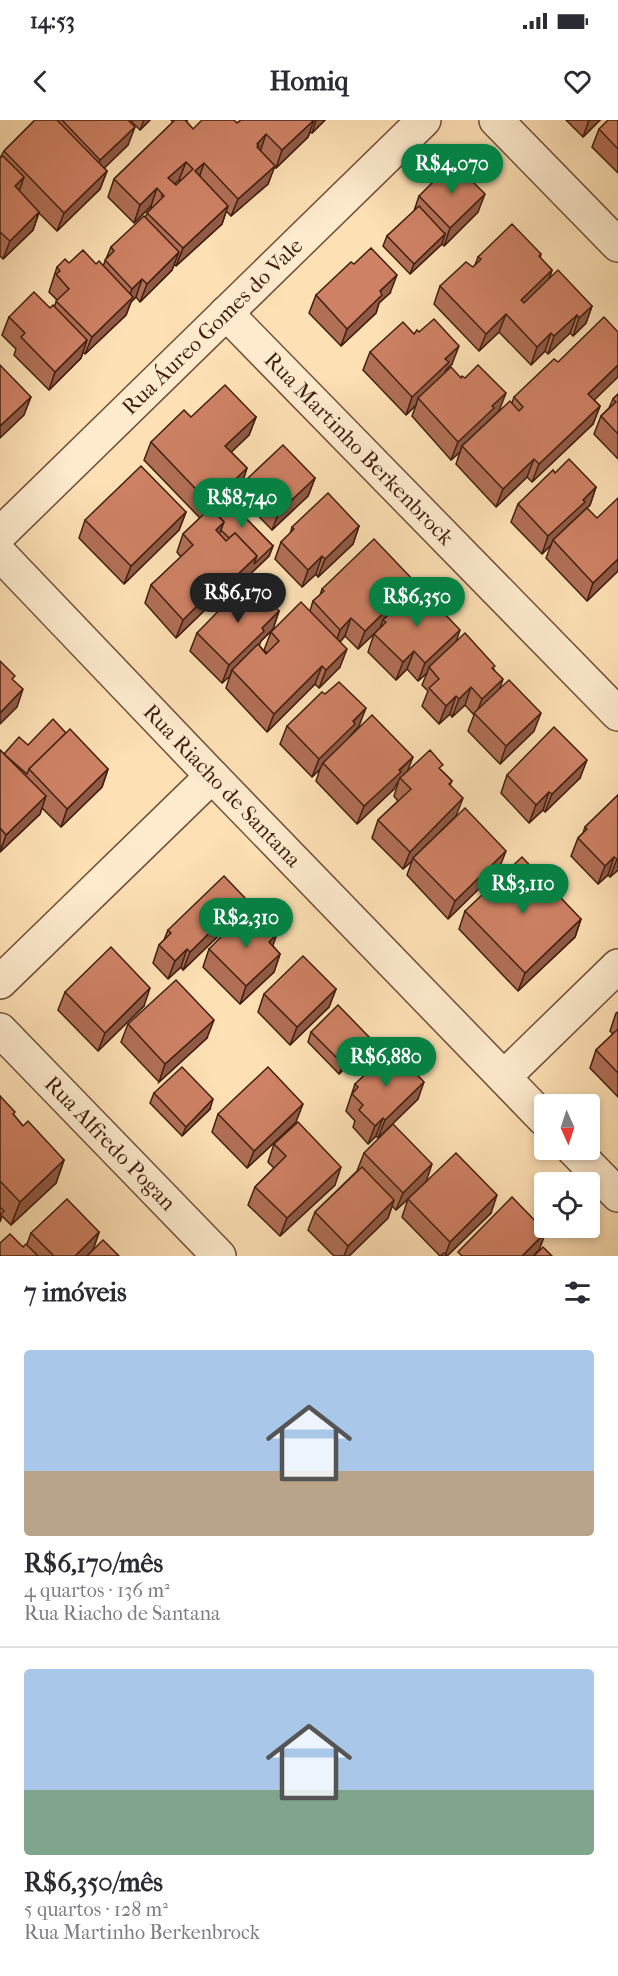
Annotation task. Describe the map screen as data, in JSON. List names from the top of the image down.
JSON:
{
  "streets": {
    "street": [
      "Rua Áureo Gomes do Vale",
      "Rua Martinho Berkenbrock",
      "Rua Riacho de Santana",
      "Rua Alfredo Pogan"
    ]
  },
  "crossings": [
    ["Rua Áureo Gomes do Vale", "Rua Martinho Berkenbrock"]
  ],
  "north": "bottom",
  "page": {
    "status": "14:53",
    "header": "Homiq",
    "price": [
      "R$4,070",
      "R$8,740",
      "R$6,170",
      "R$6,350",
      "R$3,110",
      "R$2,310",
      "R$6,880"
    ],
    "heading": "7 imóveis",
    "list": [
      {
        "name": "R$6,170/mês",
        "note": "4 quartos · 136 m² · Rua Riacho de Santana"
      },
      {
        "name": "R$6,350/mês",
        "note": "5 quartos · 128 m² · Rua Martinho Berkenbrock"
      }
    ]
  }
}
